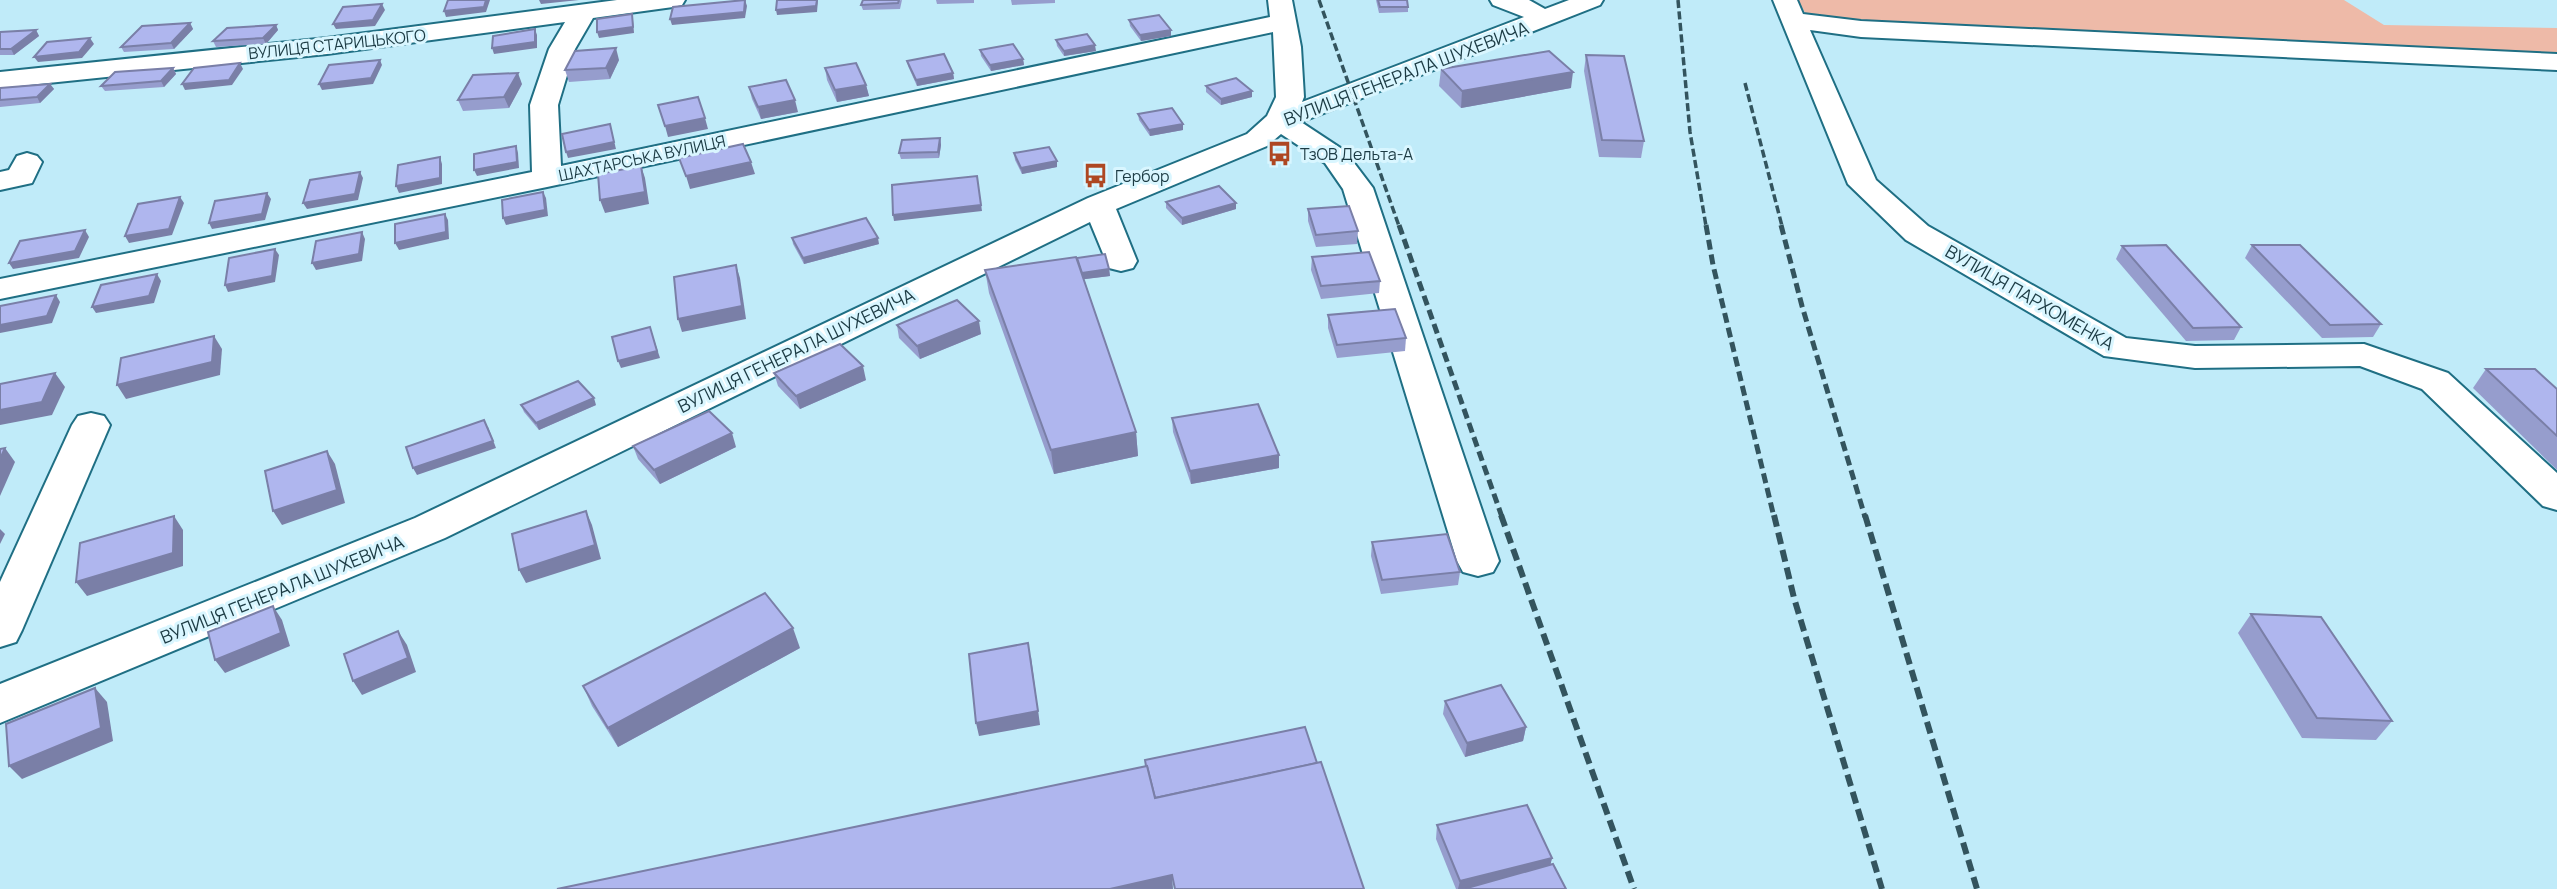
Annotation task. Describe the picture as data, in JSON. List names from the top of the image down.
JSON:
{
  "streets": {
    "street": [
      "ВУЛИЦЯ СТАРИЦЬКОГО",
      "ВУЛИЦЯ ГЕНЕРАЛА ШУХЕВИЧА",
      "ШАХТАРСЬКА ВУЛИЦЯ",
      "ВУЛИЦЯ ПАРХОМЕНКА"
    ]
  },
  "places": {
    "bus stop": ["ТзОВ Дельта-А", "Гербор"]
  }
}
